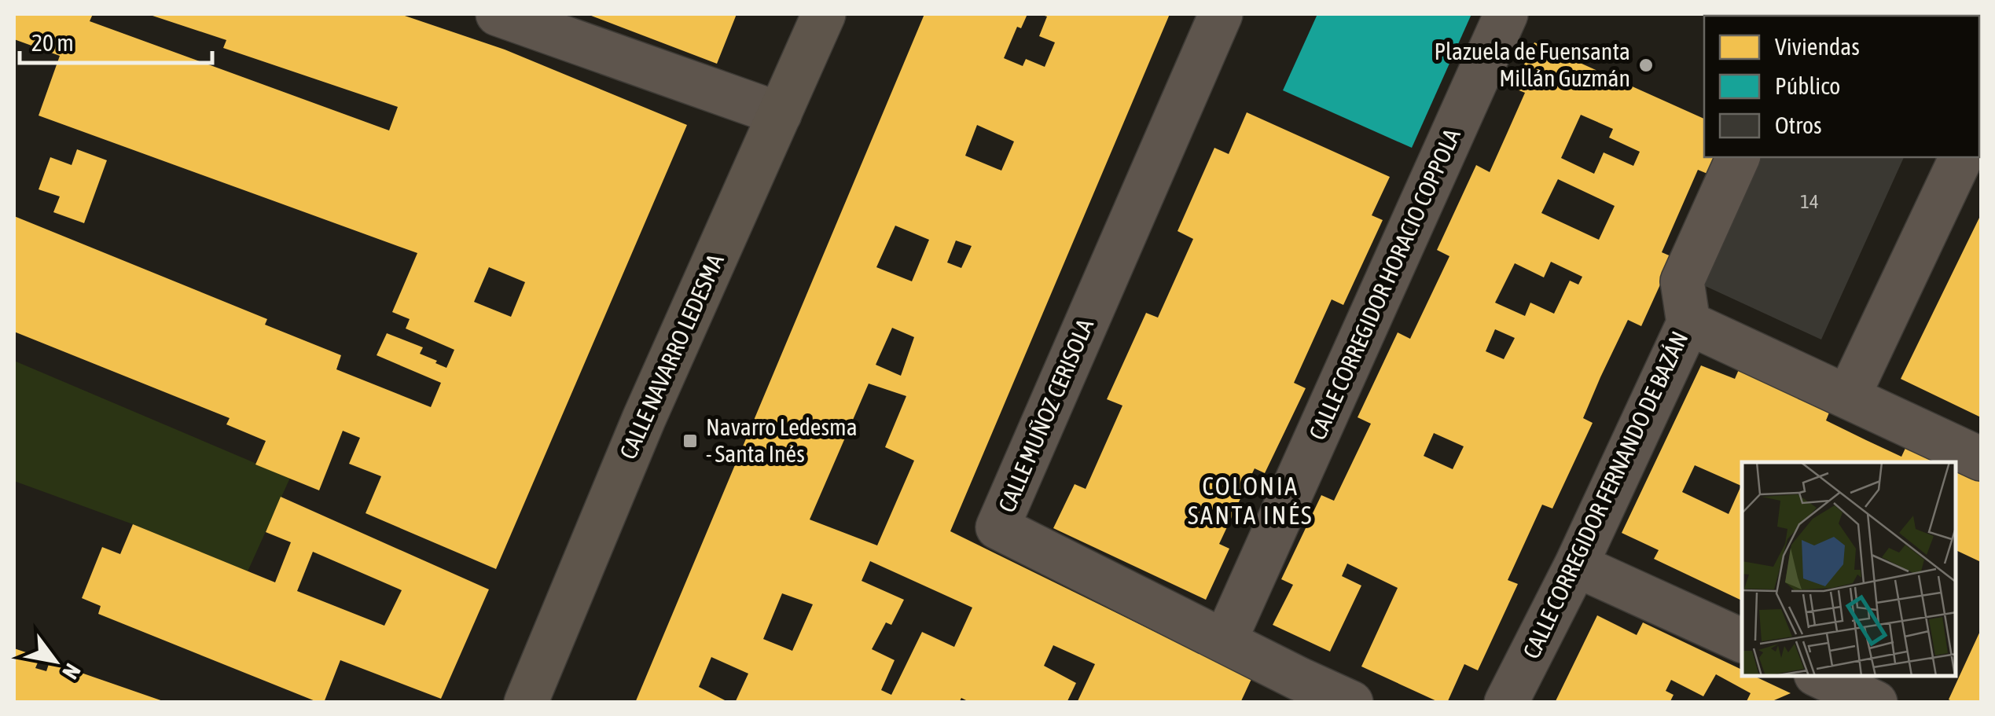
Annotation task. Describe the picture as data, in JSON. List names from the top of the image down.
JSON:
{
  "streets": {
    "main road": ["CALLE NAVARRO LEDESMA"],
    "street": ["CALLE CORREGIDOR HORACIO COPPOLA", "CALLE MUÑOZ CERISOLA", "CALLE CORREGIDOR FERNANDO DE BAZÁN"]
  },
  "crossings": [
    ["CALLE CORREGIDOR HORACIO COPPOLA", "CALLE MUÑOZ CERISOLA"]
  ],
  "districts": ["COLONIA SANTA INÉS"],
  "places": {
    "other": ["Plazuela de Fuensanta Millán Guzmán"],
    "transit": ["Navarro Ledesma - Santa Inés"]
  },
  "house_numbers": ["14"],
  "legend": ["Viviendas", "Público", "Otros"],
  "scale_bar": "20 m",
  "north": "bottom right"
}
